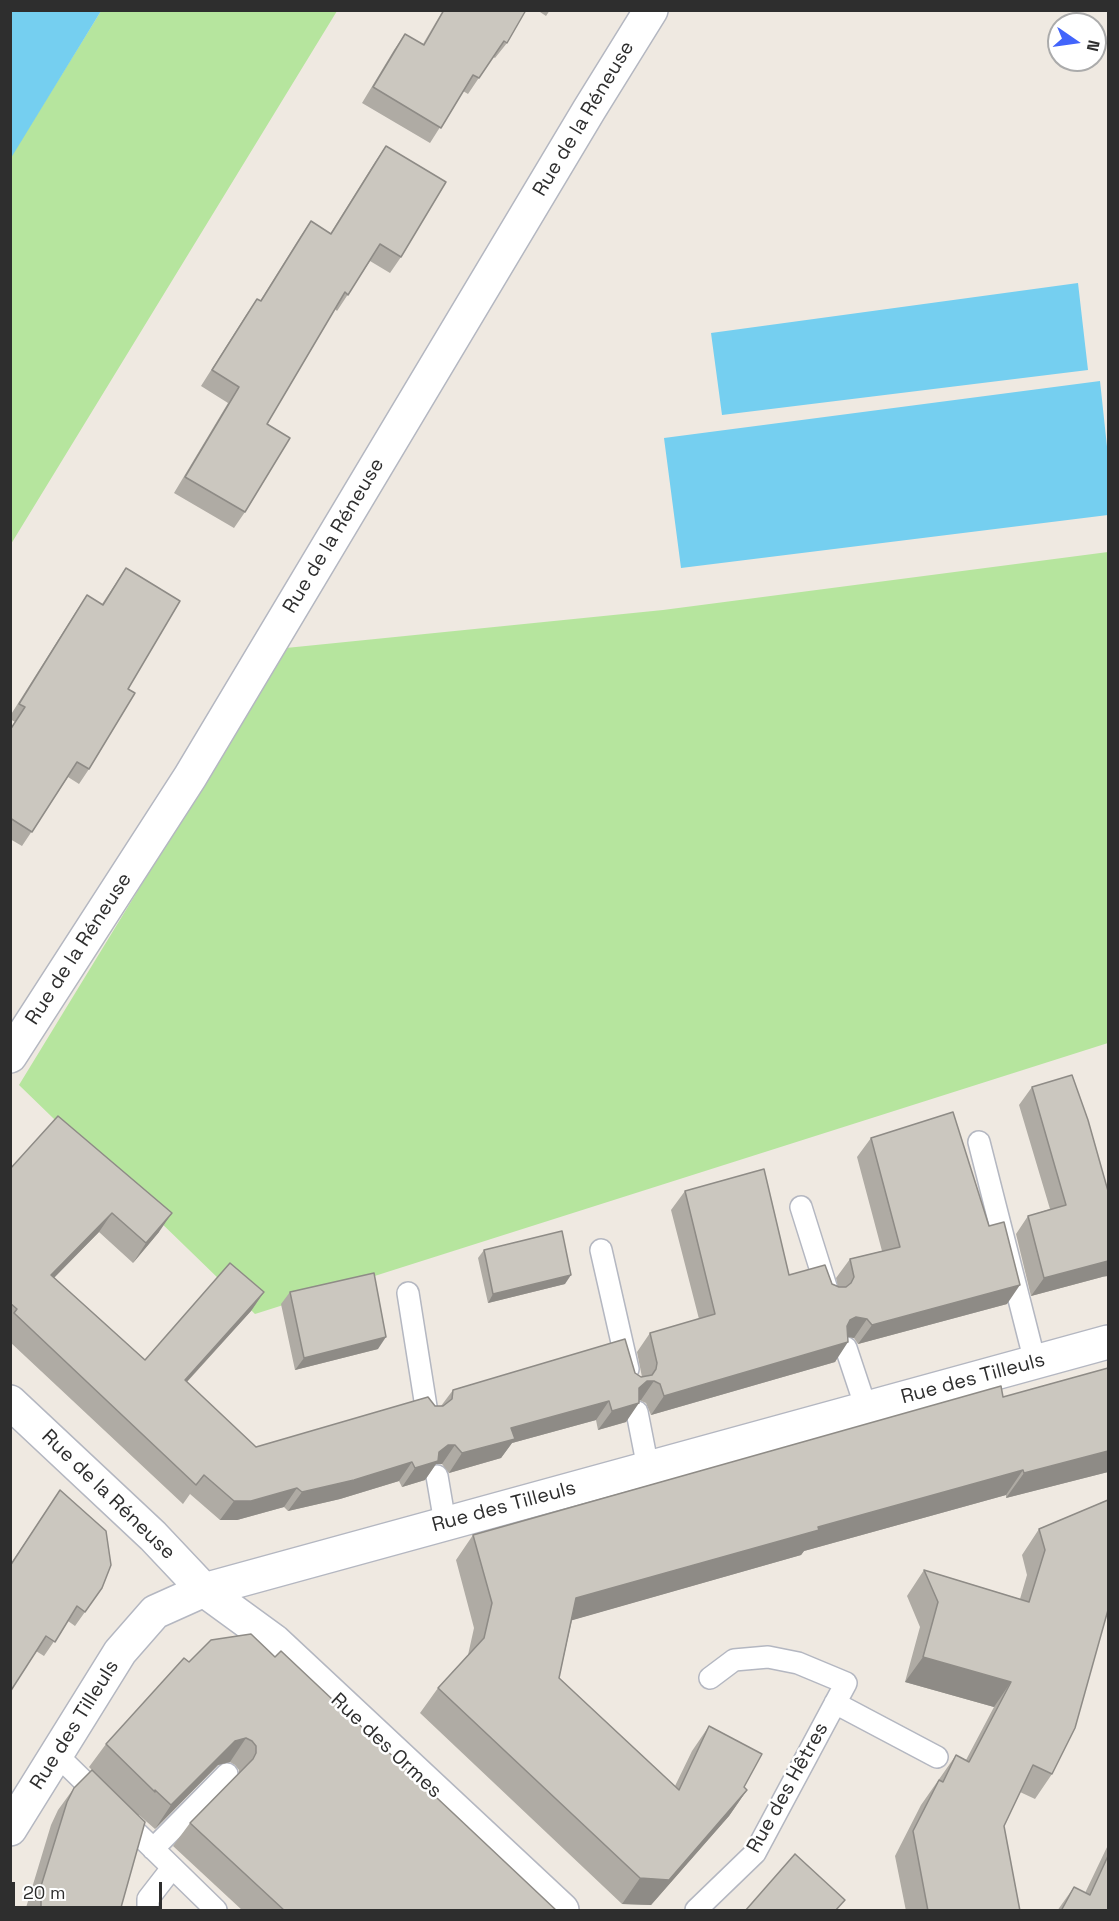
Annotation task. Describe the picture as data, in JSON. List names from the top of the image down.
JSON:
{
  "streets": {
    "street": ["Rue de la Réneuse", "Rue des Tilleuls", "Rue des Ormes"],
    "lane": ["Rue des Hêtres"]
  },
  "crossings": [
    ["Rue de la Réneuse", "Rue des Tilleuls"],
    ["Rue de la Réneuse", "Rue des Ormes"],
    ["Rue des Tilleuls", "Rue des Ormes"]
  ],
  "scale_bar": "20 m",
  "north": "right"
}
